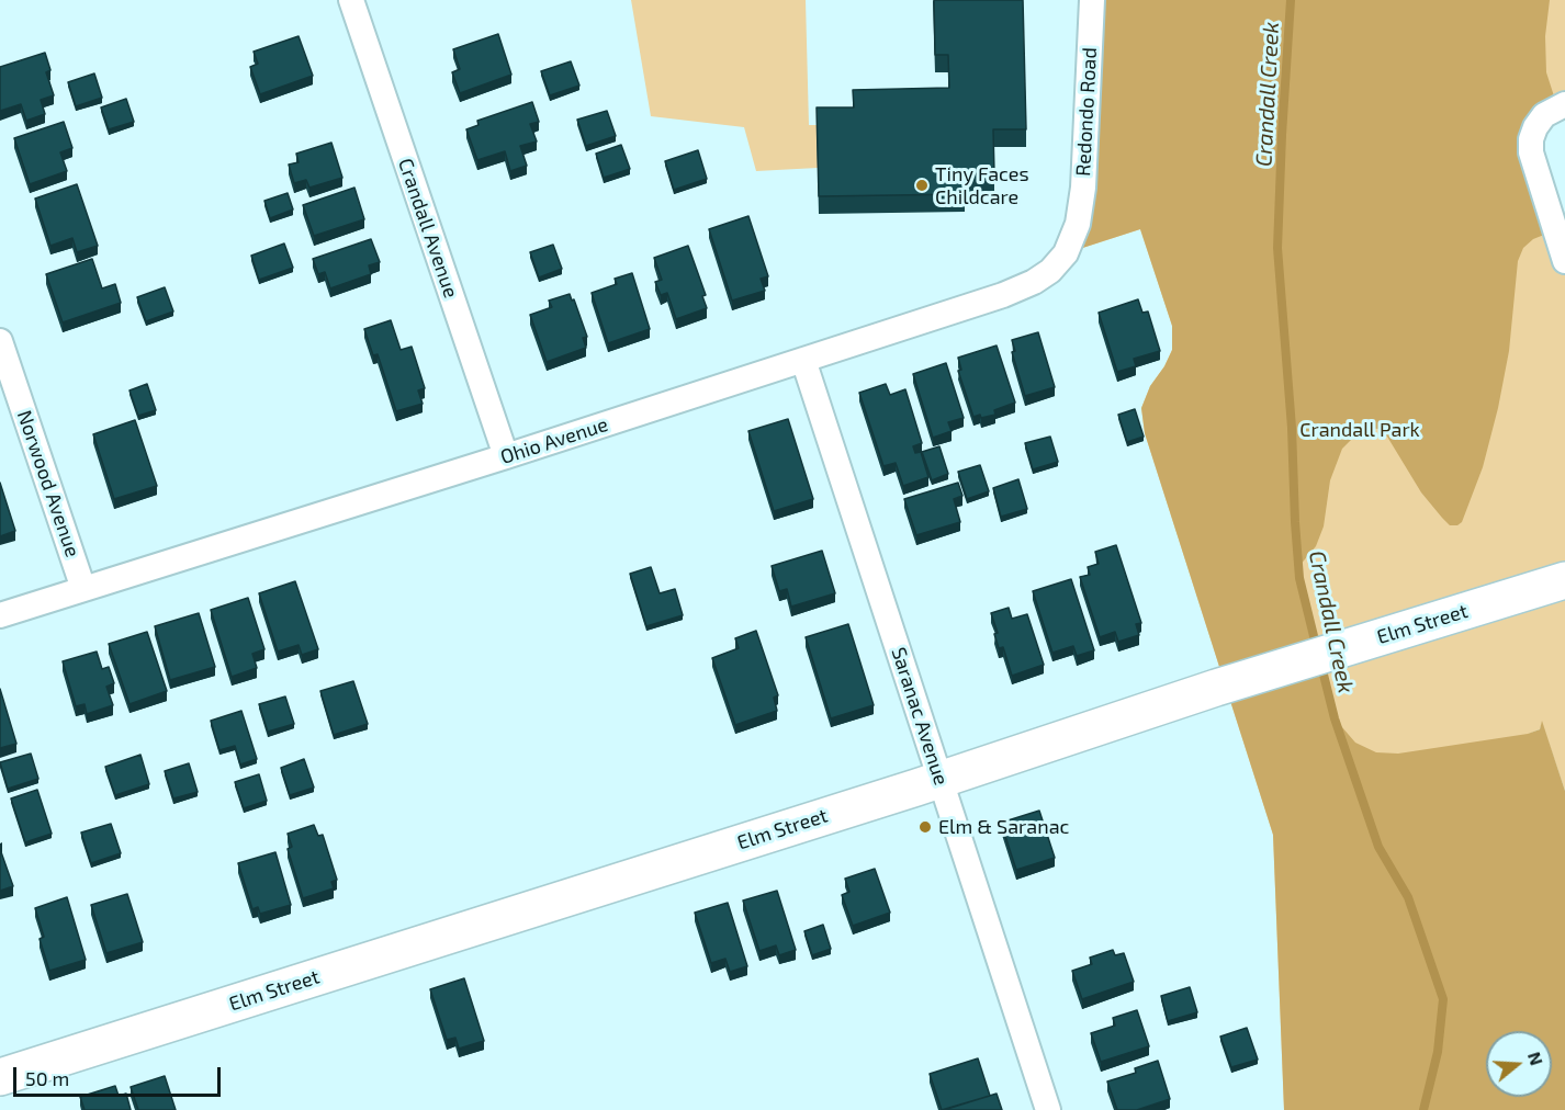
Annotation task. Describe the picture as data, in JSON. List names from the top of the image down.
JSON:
{
  "streets": {
    "street": [
      "Redondo Road",
      "Crandall Avenue",
      "Ohio Avenue",
      "Norwood Avenue",
      "Elm Street",
      "Saranac Avenue"
    ]
  },
  "crossings": [
    ["Redondo Road", "Ohio Avenue"],
    ["Crandall Avenue", "Ohio Avenue"],
    ["Ohio Avenue", "Norwood Avenue"],
    ["Ohio Avenue", "Saranac Avenue"],
    ["Elm Street", "Saranac Avenue"]
  ],
  "water": ["Crandall Creek"],
  "parks": ["Crandall Park"],
  "places": ["Tiny Faces Childcare", "Elm & Saranac"],
  "scale_bar": "50 m",
  "north": "right"
}
